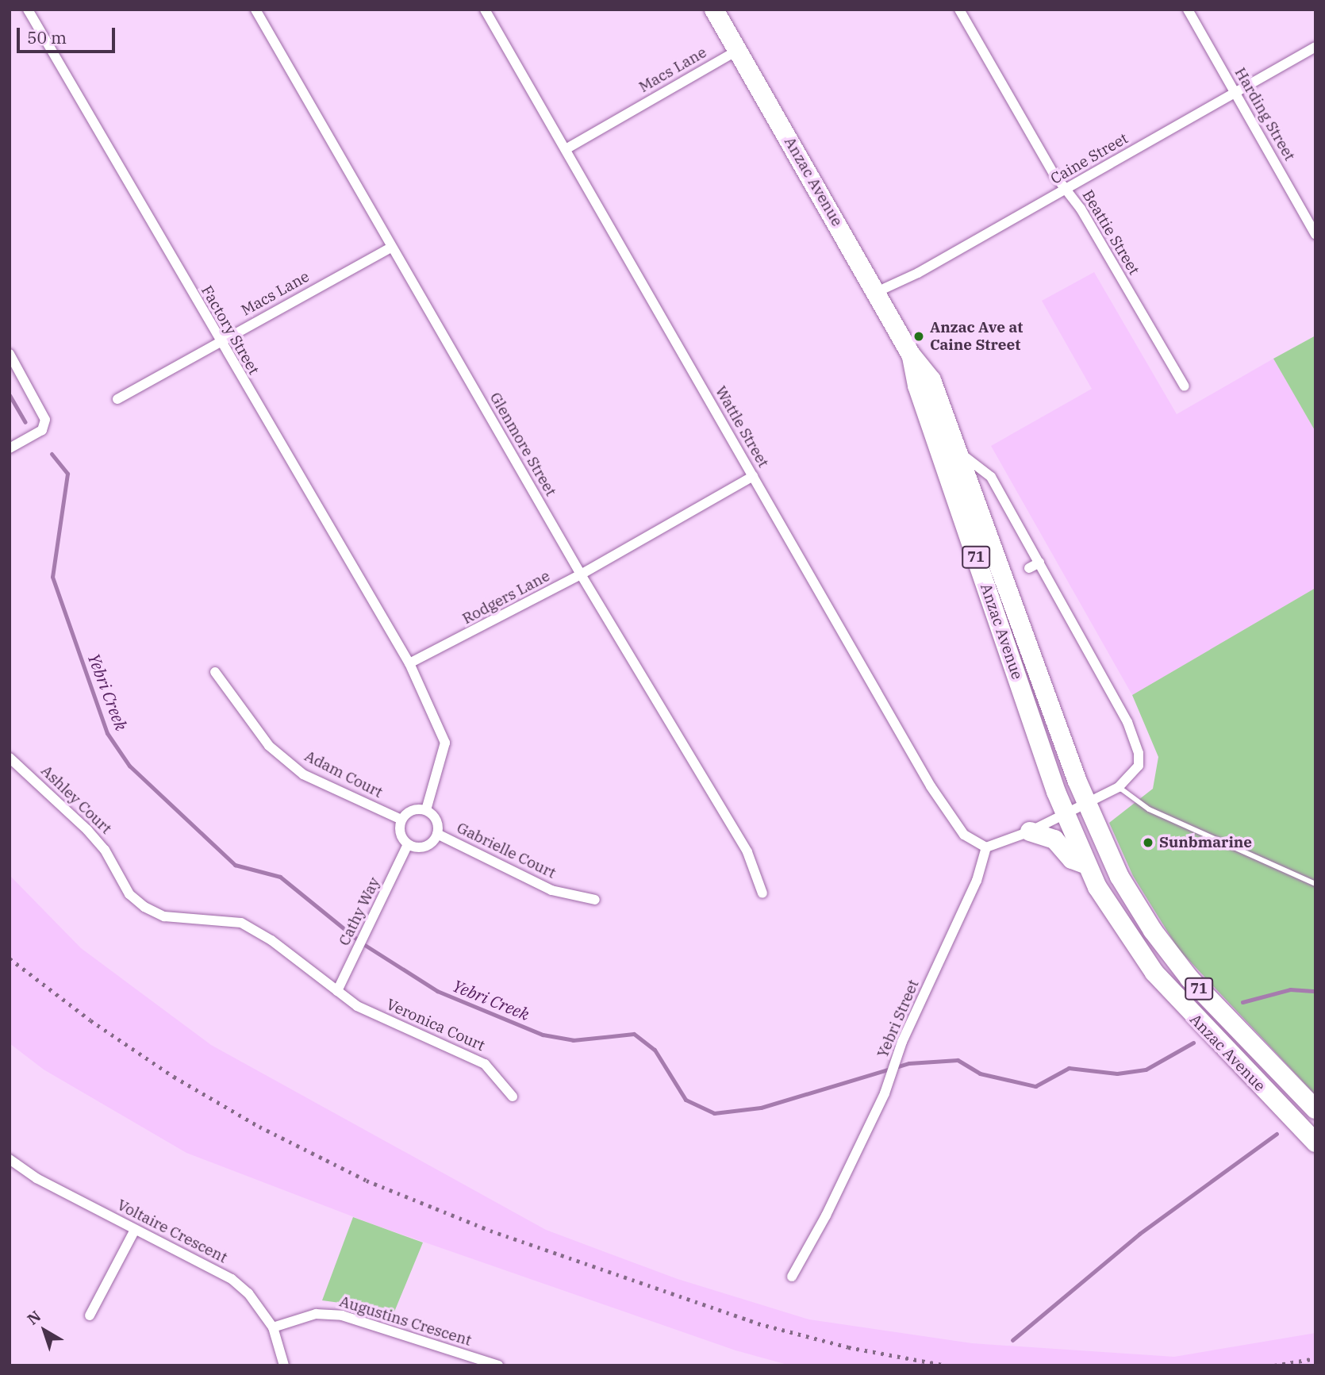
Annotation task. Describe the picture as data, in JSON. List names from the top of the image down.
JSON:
{
  "streets": {
    "highway": ["Anzac Avenue", "71"],
    "street": [
      "Macs Lane",
      "Harding Street",
      "Caine Street",
      "Beattie Street",
      "Factory Street",
      "Wattle Street",
      "Glenmore Street",
      "Rodgers Lane",
      "Adam Court",
      "Ashley Court",
      "Gabrielle Court",
      "Cathy Way",
      "Yebri Street",
      "Veronica Court",
      "Voltaire Crescent",
      "Augustins Crescent"
    ]
  },
  "crossings": [
    ["Macs Lane", "Anzac Avenue"],
    ["Macs Lane", "Factory Street"],
    ["Macs Lane", "Wattle Street"],
    ["Macs Lane", "Glenmore Street"],
    ["Harding Street", "Caine Street"],
    ["Caine Street", "Anzac Avenue"],
    ["Caine Street", "Beattie Street"],
    ["Factory Street", "Rodgers Lane"],
    ["Wattle Street", "Rodgers Lane"],
    ["Wattle Street", "Yebri Street"],
    ["Glenmore Street", "Rodgers Lane"],
    ["Adam Court", "Gabrielle Court"],
    ["Adam Court", "Cathy Way"],
    ["Ashley Court", "Cathy Way"],
    ["Ashley Court", "Veronica Court"],
    ["Gabrielle Court", "Cathy Way"],
    ["Cathy Way", "Veronica Court"],
    ["Voltaire Crescent", "Augustins Crescent"]
  ],
  "water": ["Yebri Creek"],
  "places": ["Anzac Ave at Caine Street", "Sunbmarine"],
  "scale_bar": "50 m",
  "north": "top left"
}
